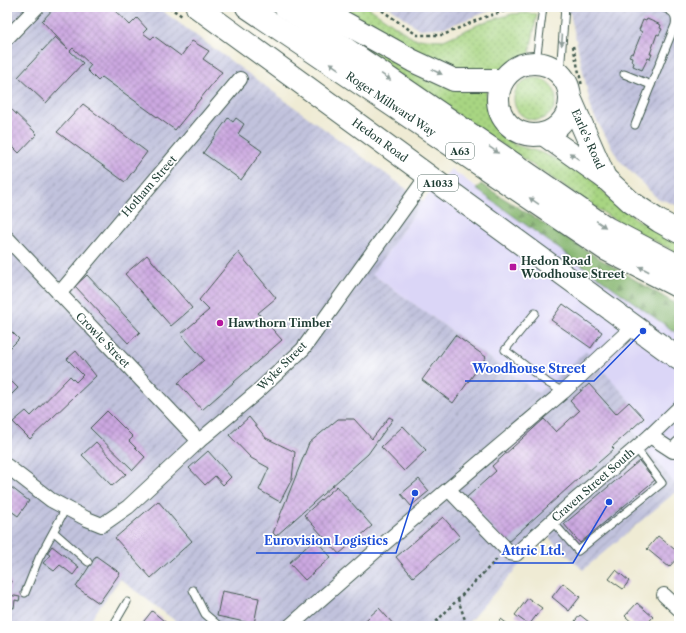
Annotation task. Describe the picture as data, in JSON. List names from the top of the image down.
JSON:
{
  "streets": {
    "highway": [
      "Roger Millward Way",
      "Earle's Road",
      "Hedon Road",
      "A63",
      "A1033"
    ],
    "street": [
      "Hotham Street",
      "Crowle Street",
      "Wyke Street",
      "Craven Street South"
    ]
  },
  "crossings": [
    ["Hedon Road", "Wyke Street"],
    ["Hotham Street", "Crowle Street"],
    ["Crowle Street", "Wyke Street"]
  ],
  "places": {
    "transit": ["Hedon Road Woodhouse Street"],
    "other": [
      "Hawthorn Timber",
      "Woodhouse Street",
      "Eurovision Logistics",
      "Attric Ltd."
    ]
  }
}
